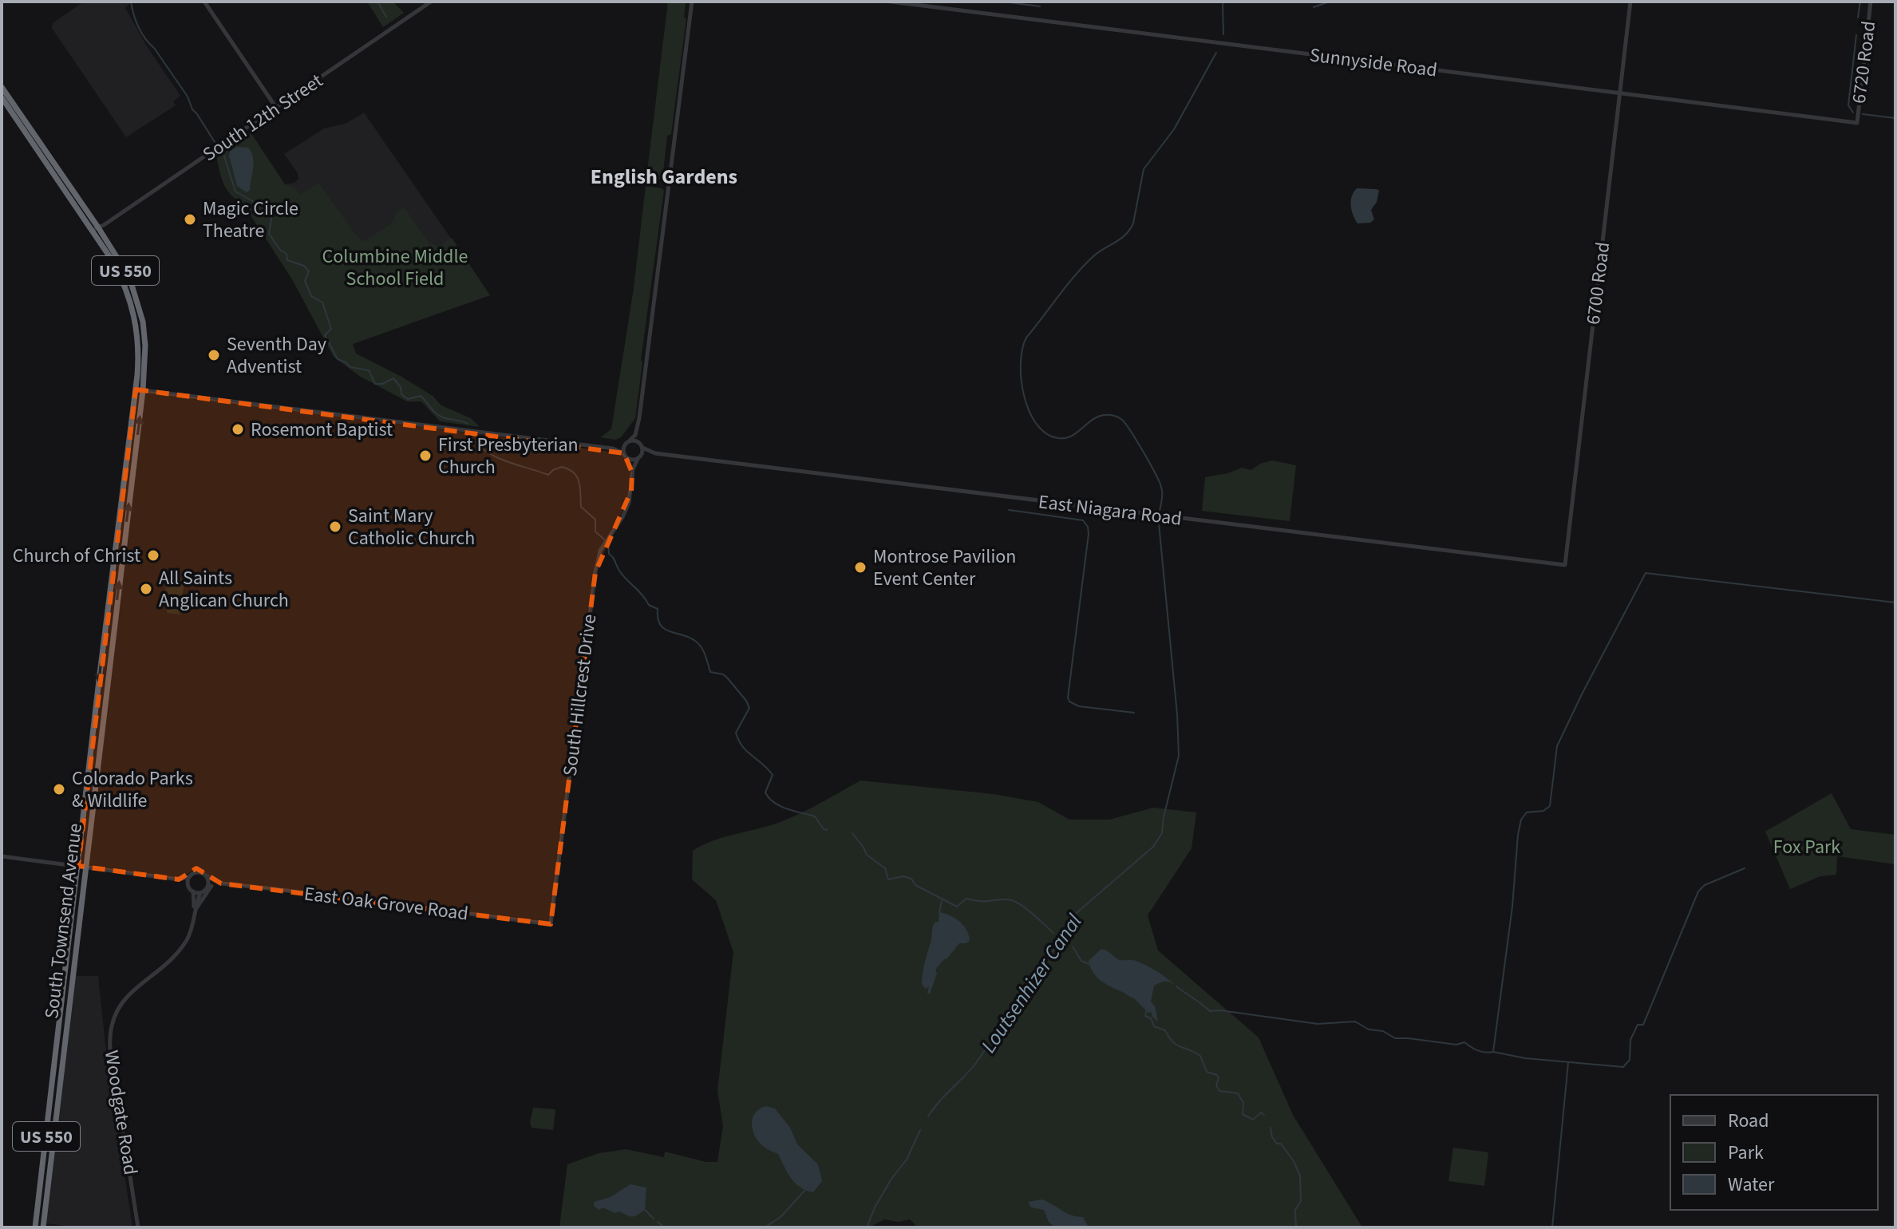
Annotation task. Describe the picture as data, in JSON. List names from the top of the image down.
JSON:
{
  "streets": {
    "highway": ["US 550", "South Townsend Avenue"],
    "street": [
      "Sunnyside Road",
      "6720 Road",
      "South 12th Street",
      "6700 Road",
      "East Niagara Road",
      "South Hillcrest Drive",
      "East Oak Grove Road",
      "Woodgate Road"
    ]
  },
  "crossings": [
    ["Sunnyside Road", "6720 Road"],
    ["Sunnyside Road", "6700 Road"],
    ["South 12th Street", "South Townsend Avenue"],
    ["6700 Road", "East Niagara Road"],
    ["East Niagara Road", "South Hillcrest Drive"],
    ["South Hillcrest Drive", "East Oak Grove Road"],
    ["East Oak Grove Road", "Woodgate Road"]
  ],
  "districts": ["English Gardens"],
  "water": ["Loutsenhizer Canal"],
  "parks": ["Columbine Middle School Field", "Fox Park"],
  "places": [
    "Magic Circle Theatre",
    "Seventh Day Adventist",
    "Rosemont Baptist",
    "First Presbyterian Church",
    "Saint Mary Catholic Church",
    "Church of Christ",
    "Montrose Pavilion Event Center",
    "All Saints Anglican Church",
    "Colorado Parks & Wildlife"
  ],
  "legend": ["Road", "Park", "Water"]
}
